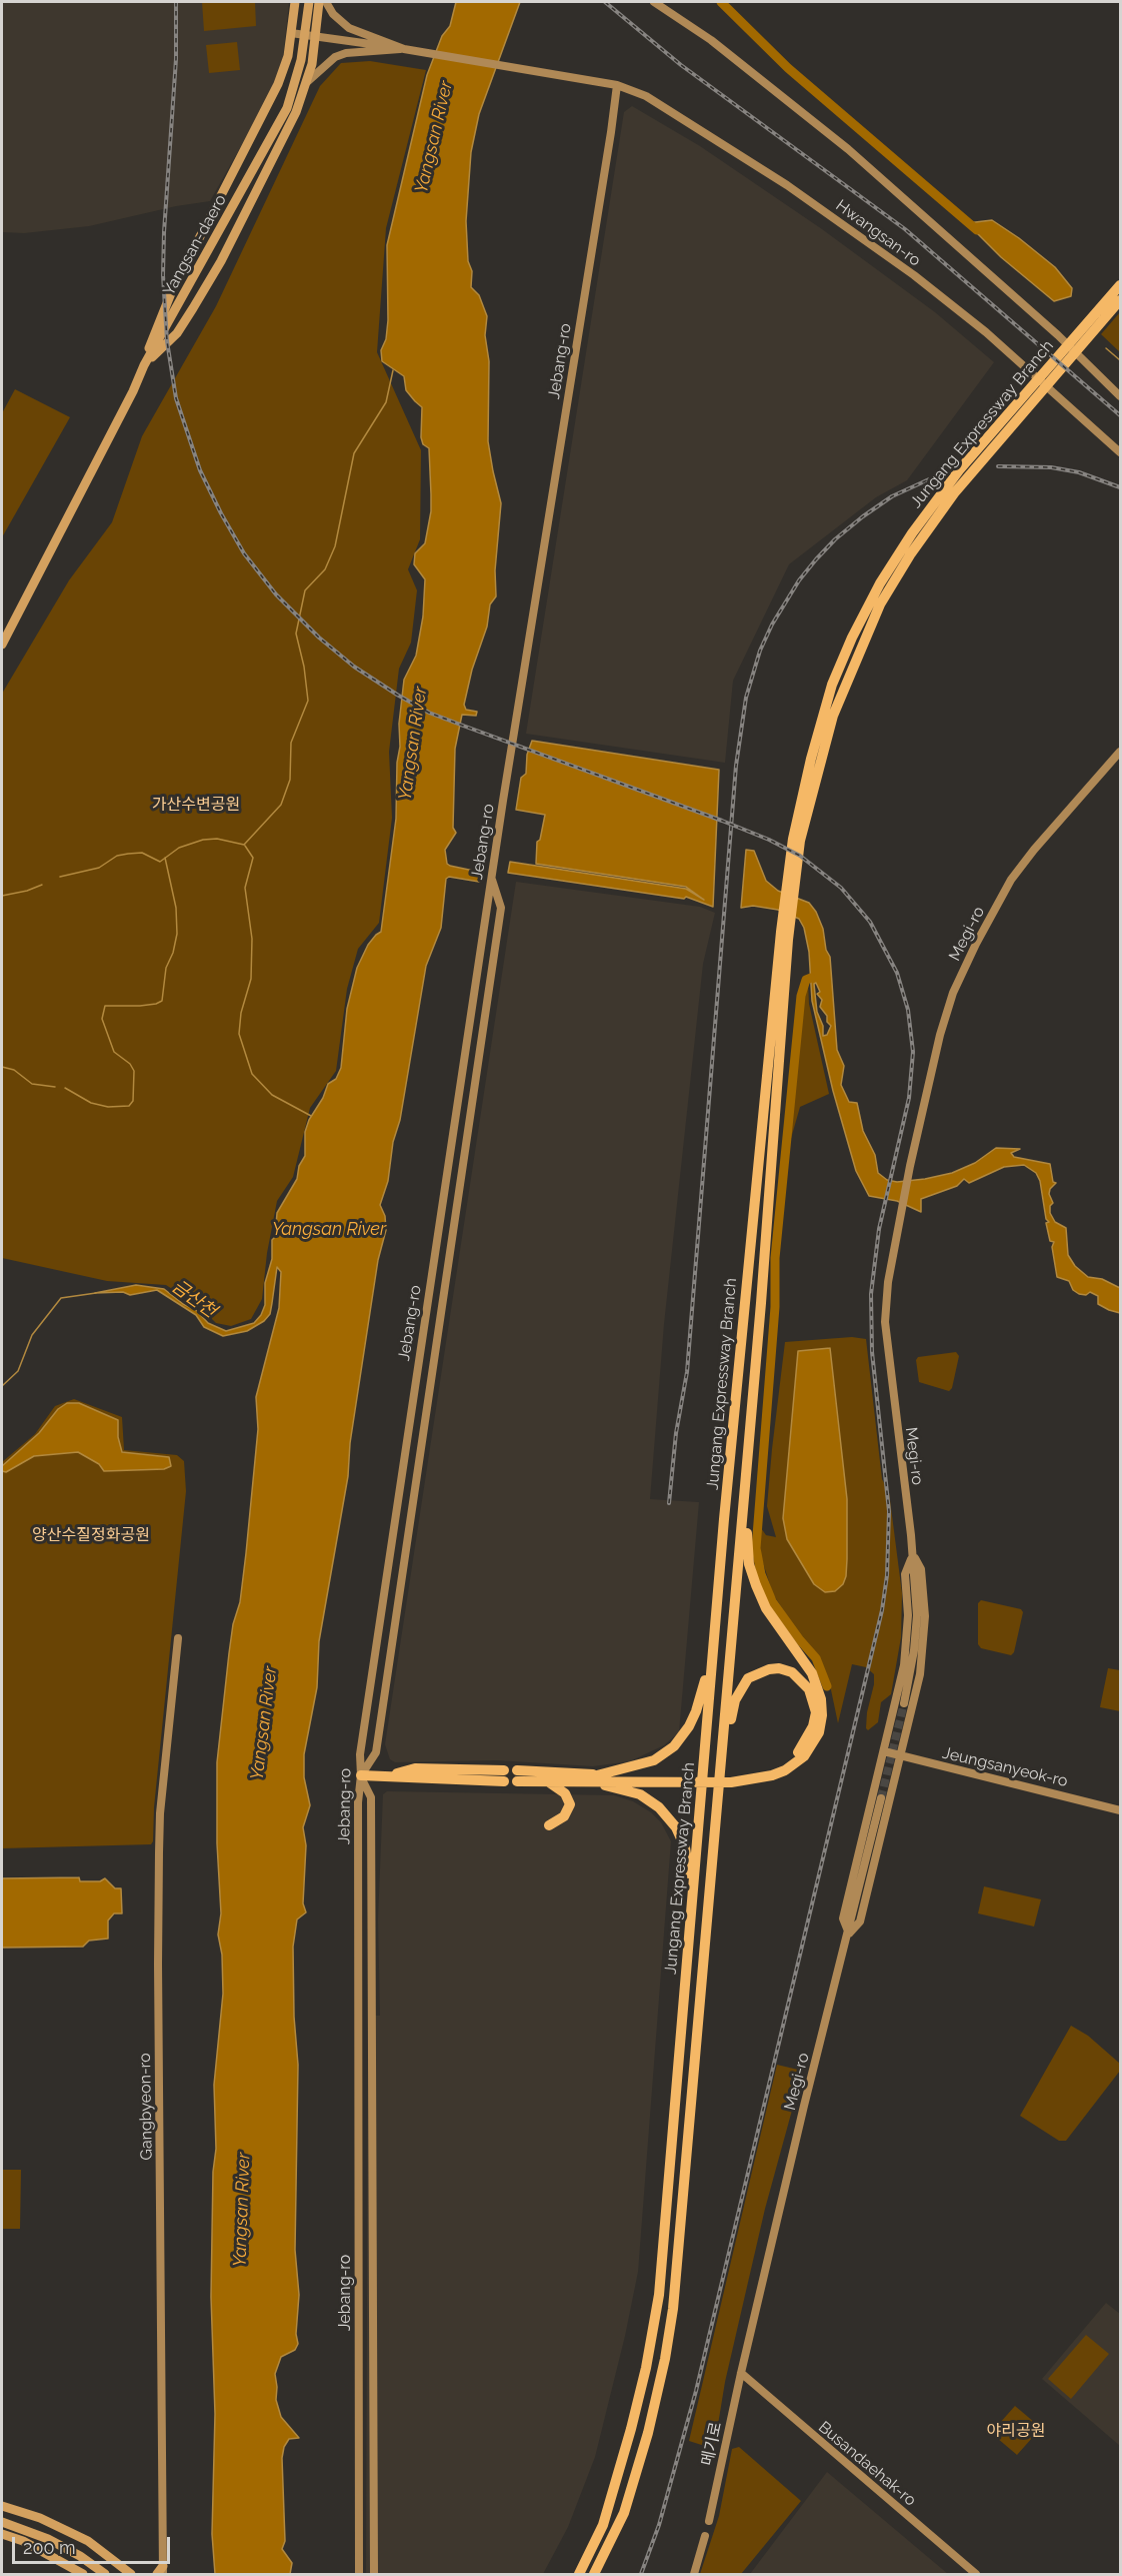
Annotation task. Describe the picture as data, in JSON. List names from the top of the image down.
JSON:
{
  "streets": {
    "highway": ["Jungang Expressway Branch"],
    "main road": ["Yangsan-daero"],
    "street": [
      "Hwangsan-ro",
      "Jebang-ro",
      "Megi-ro",
      "Jeungsanyeok-ro",
      "Gangbyeon-ro",
      "메기로",
      "Busandaehak-ro"
    ]
  },
  "crossings": [
    ["Hwangsan-ro", "Jebang-ro"],
    ["Megi-ro", "메기로"],
    ["Megi-ro", "Busandaehak-ro"],
    ["메기로", "Busandaehak-ro"]
  ],
  "water": ["Yangsan River", "금산천"],
  "parks": ["가산수변공원", "양산수질정화공원", "야리공원"],
  "scale_bar": "200 m"
}
